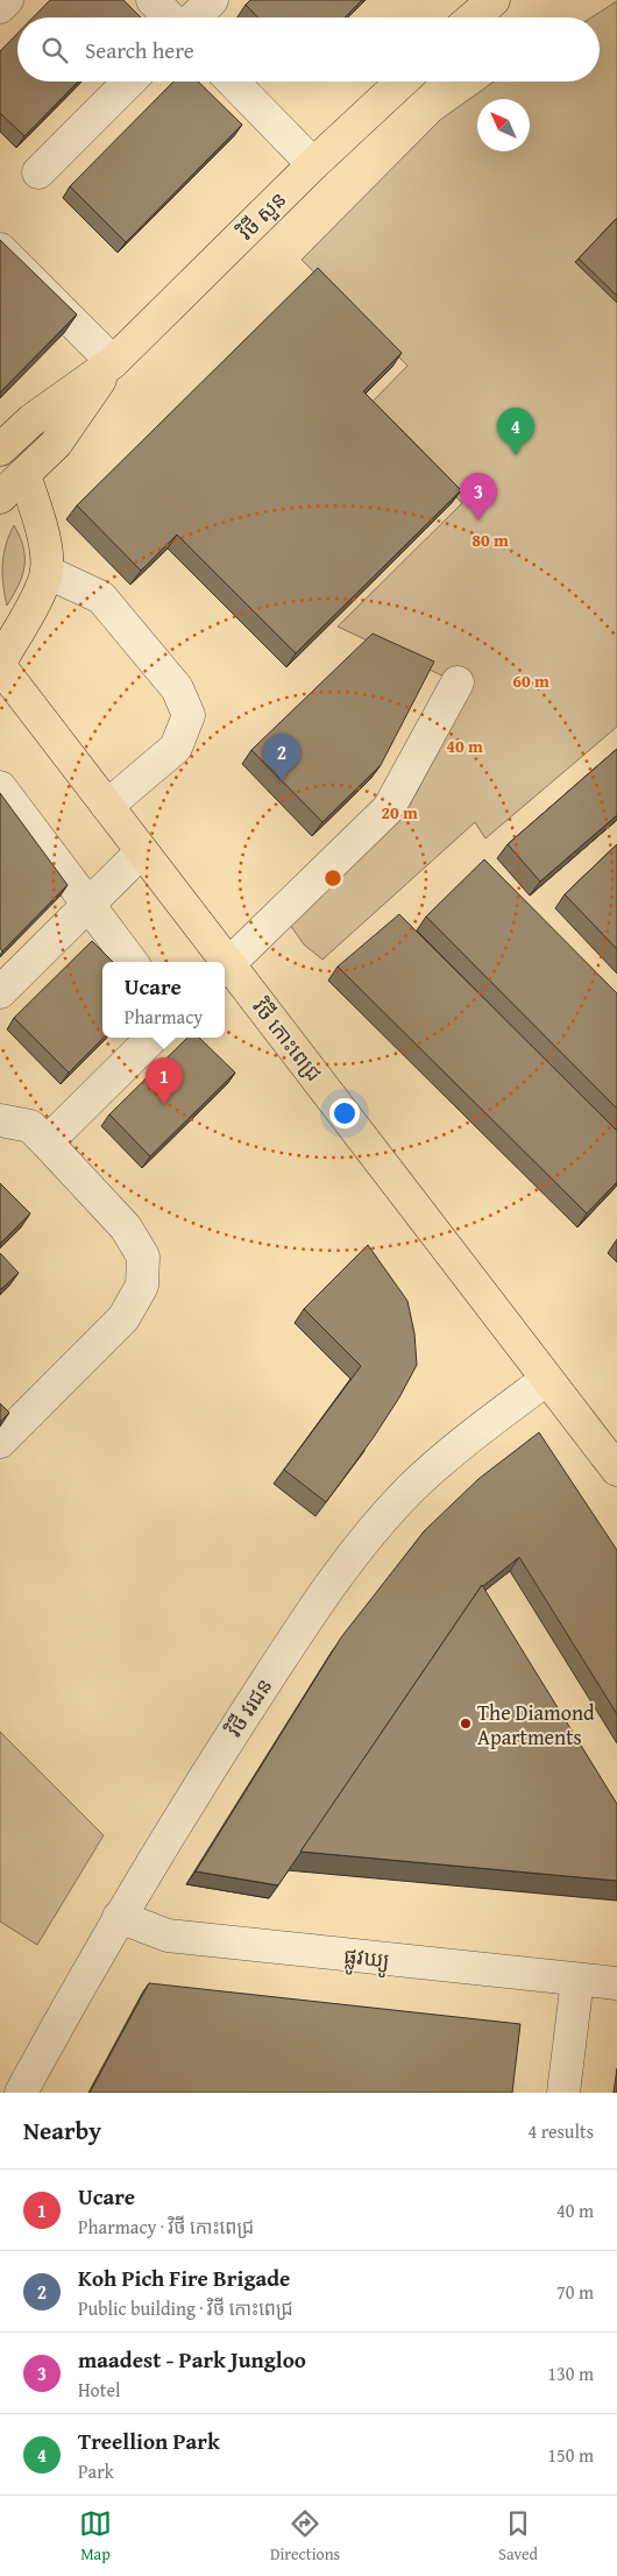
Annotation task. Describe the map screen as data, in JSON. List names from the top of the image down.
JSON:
{
  "streets": {
    "main road": ["វិថី សួន", "វិថី កោះពេជ្រ"],
    "street": ["វិថី វរជន", "ផ្លូវឃ្យូ"]
  },
  "crossings": [
    ["វិថី កោះពេជ្រ", "វិថី វរជន"],
    ["វិថី វរជន", "ផ្លូវឃ្យូ"]
  ],
  "places": ["The Diamond Apartments"],
  "north": "top left",
  "page": {
    "search": "Search here",
    "pins": [
      "4",
      "3",
      "2",
      "1"
    ],
    "popup": ["Ucare", "Pharmacy"],
    "heading": ["Nearby", "4 results"],
    "list": [
      {
        "mark": "1",
        "name": "Ucare",
        "note": "Pharmacy · វិថី កោះពេជ្រ",
        "value": "40 m"
      },
      {
        "mark": "2",
        "name": "Koh Pich Fire Brigade",
        "note": "Public building · វិថី កោះពេជ្រ",
        "value": "70 m"
      },
      {
        "mark": "3",
        "name": "maadest - Park Jungloo",
        "note": "Hotel",
        "value": "130 m"
      },
      {
        "mark": "4",
        "name": "Treellion Park",
        "note": "Park",
        "value": "150 m"
      }
    ],
    "nav": ["Map", "Directions", "Saved"]
  },
  "rings": [
    "80 m",
    "60 m",
    "40 m",
    "20 m"
  ]
}
